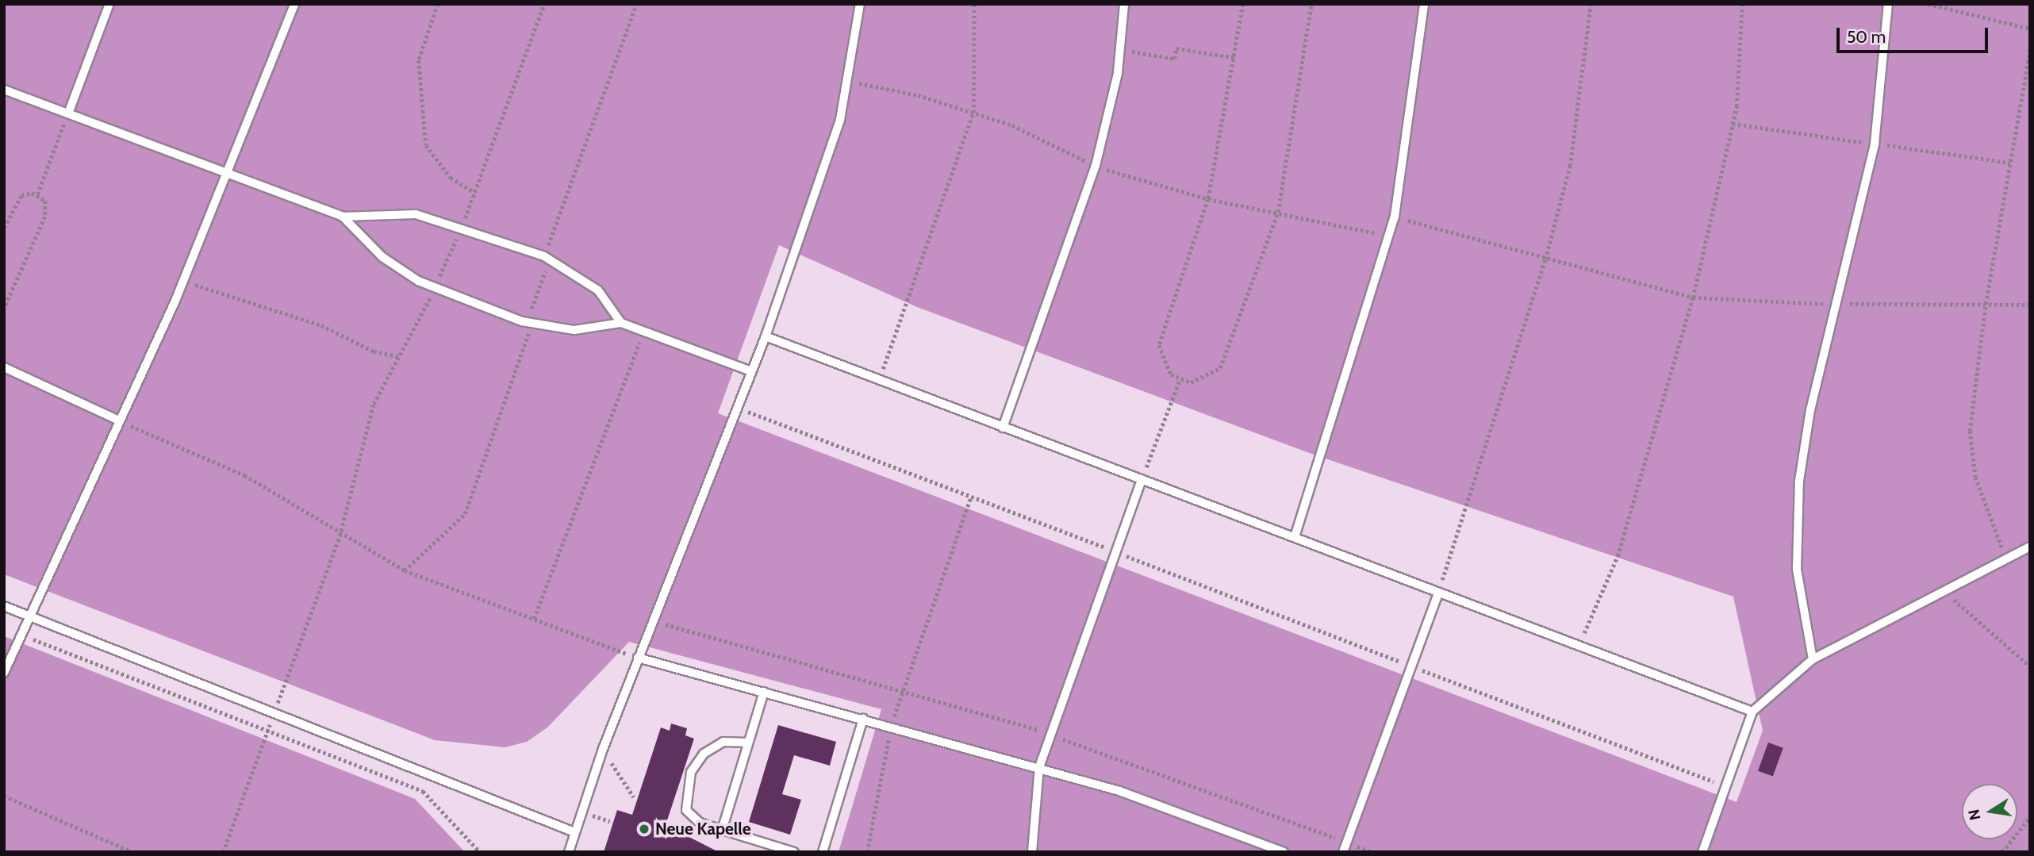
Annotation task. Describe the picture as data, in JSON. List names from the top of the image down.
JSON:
{
  "places": ["Neue Kapelle"],
  "scale_bar": "50 m",
  "north": "left"
}
